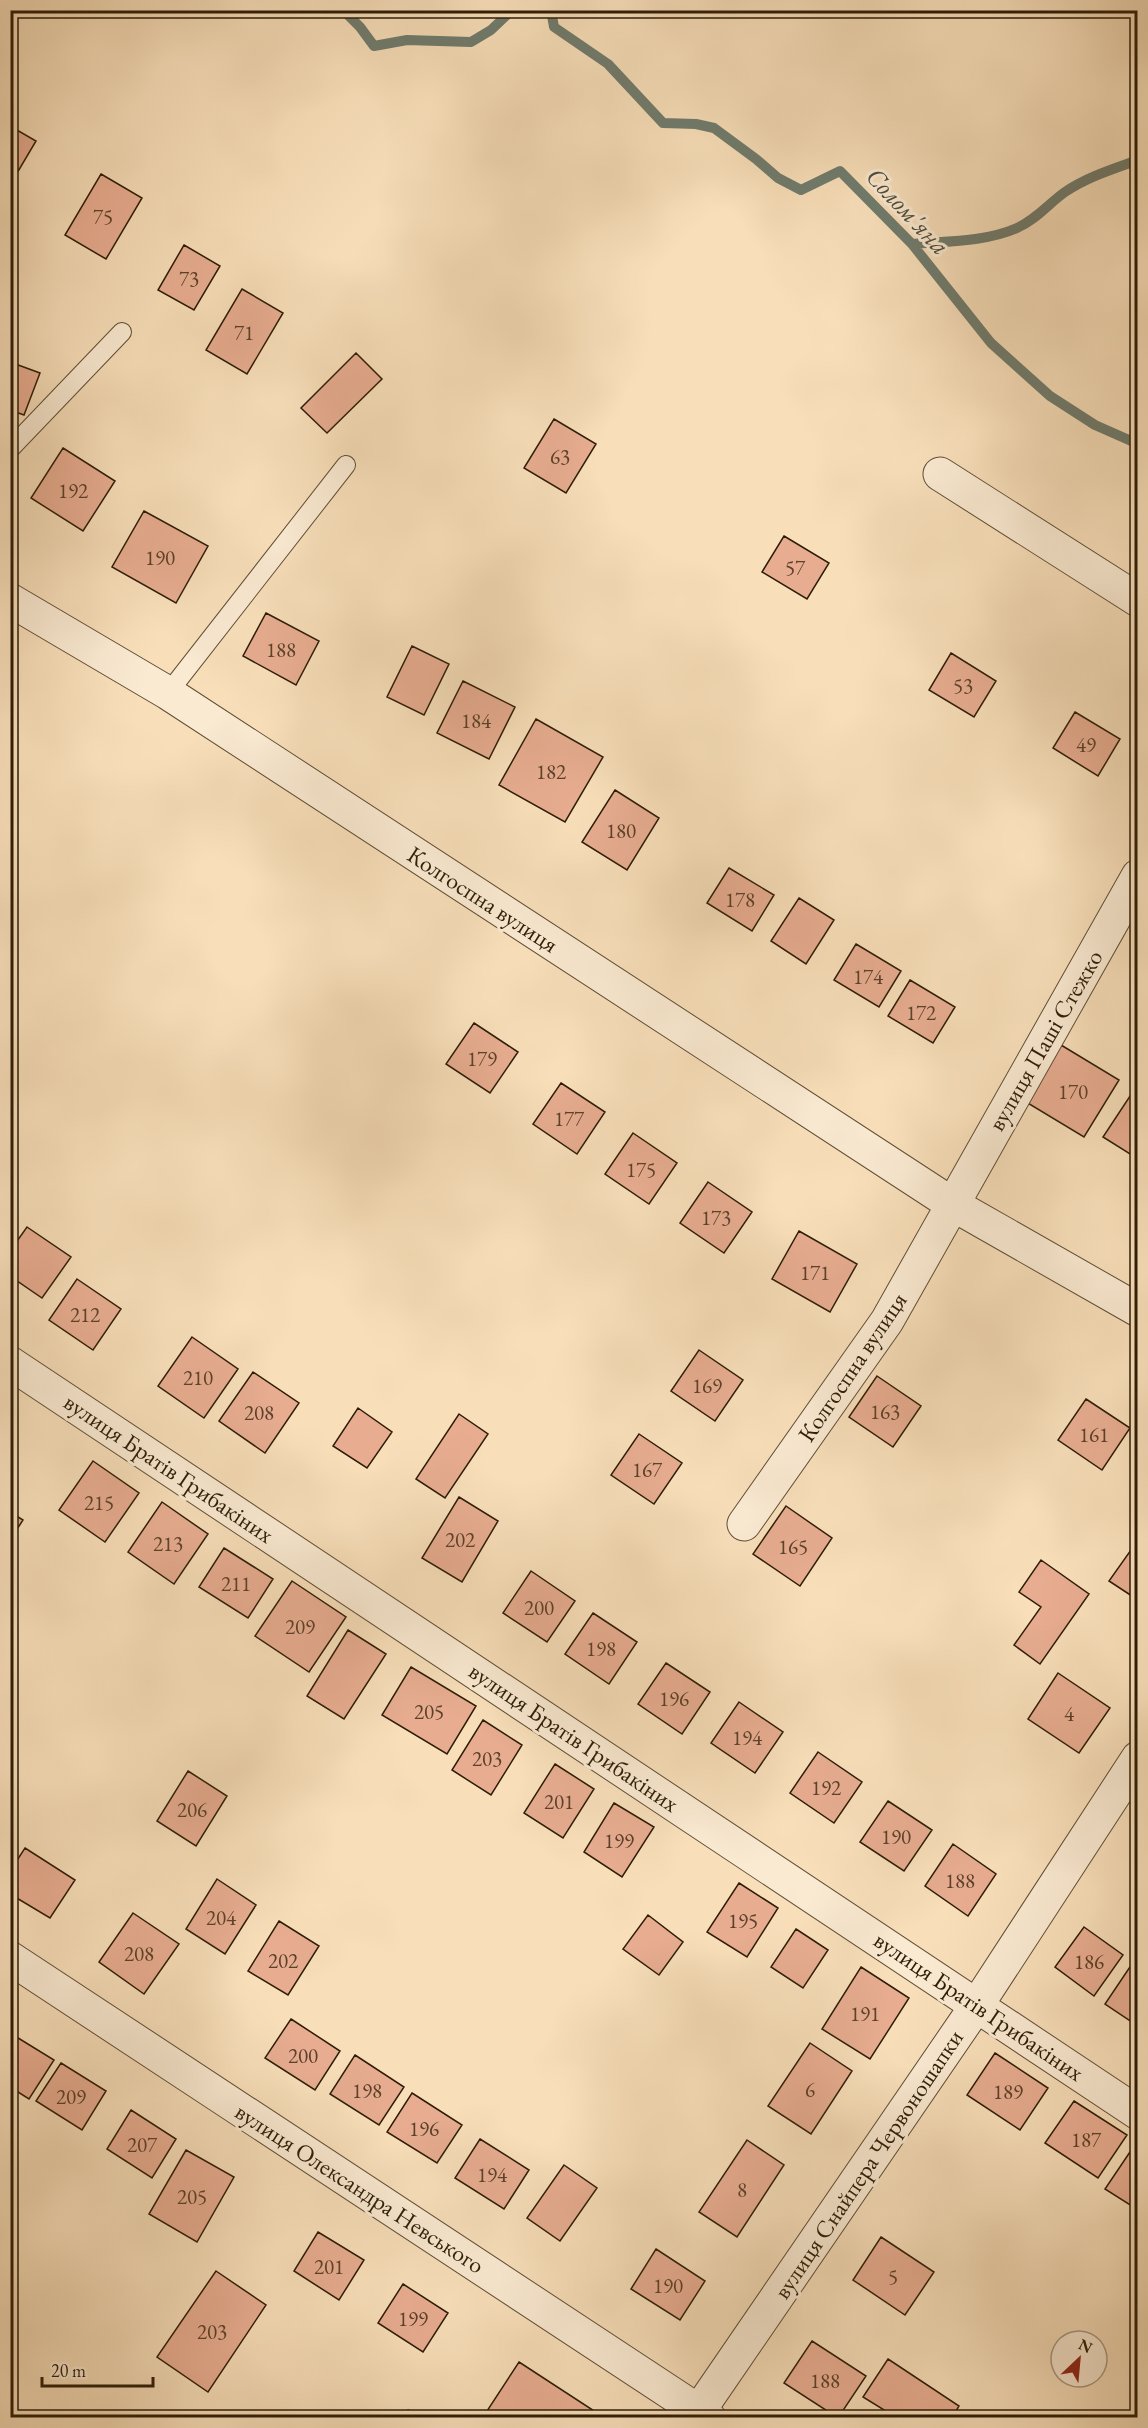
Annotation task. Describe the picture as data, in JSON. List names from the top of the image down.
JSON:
{
  "streets": {
    "street": [
      "Колгоспна вулиця",
      "вулиця Паші Стежко",
      "вулиця Братів Грибакіних",
      "вулиця Снайпера Червоношапки",
      "вулиця Олександра Невського"
    ]
  },
  "crossings": [
    ["Колгоспна вулиця", "вулиця Паші Стежко"],
    ["вулиця Братів Грибакіних", "вулиця Снайпера Червоношапки"],
    ["вулиця Снайпера Червоношапки", "вулиця Олександра Невського"]
  ],
  "water": ["Солом'яна"],
  "house_numbers": [
    "75",
    "73",
    "71",
    "63",
    "192",
    "190",
    "57",
    "188",
    "53",
    "184",
    "49",
    "182",
    "180",
    "178",
    "174",
    "172",
    "179",
    "170",
    "177",
    "175",
    "173",
    "171",
    "212",
    "210",
    "169",
    "163",
    "208",
    "161",
    "167",
    "215",
    "202",
    "213",
    "165",
    "211",
    "200",
    "209",
    "198",
    "196",
    "205",
    "4",
    "194",
    "203",
    "192",
    "201",
    "206",
    "190",
    "199",
    "188",
    "204",
    "195",
    "208",
    "202",
    "186",
    "191",
    "200",
    "6",
    "198",
    "189",
    "209",
    "196",
    "187",
    "207",
    "194",
    "8",
    "205",
    "201",
    "5",
    "190",
    "199",
    "203",
    "188"
  ],
  "scale_bar": "20 m",
  "north": "top right"
}
